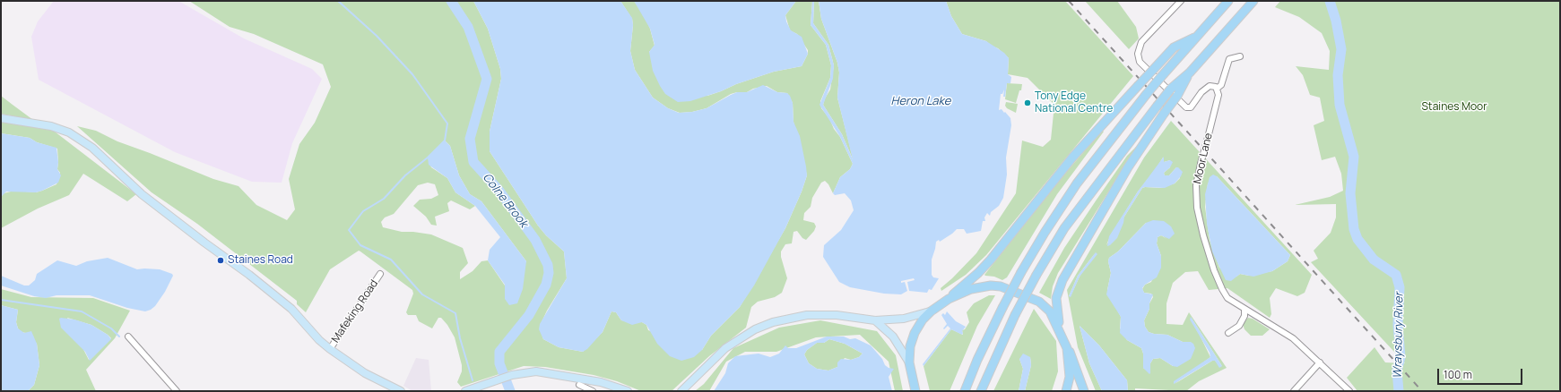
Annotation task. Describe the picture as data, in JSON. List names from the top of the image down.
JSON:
{
  "streets": {
    "street": ["Moor Lane", "Mafeking Road"]
  },
  "water": ["Heron Lake", "Colne Brook", "Wraysbury River"],
  "parks": ["Staines Moor"],
  "places": ["Tony Edge National Centre", "Staines Road"],
  "scale_bar": "100 m"
}
